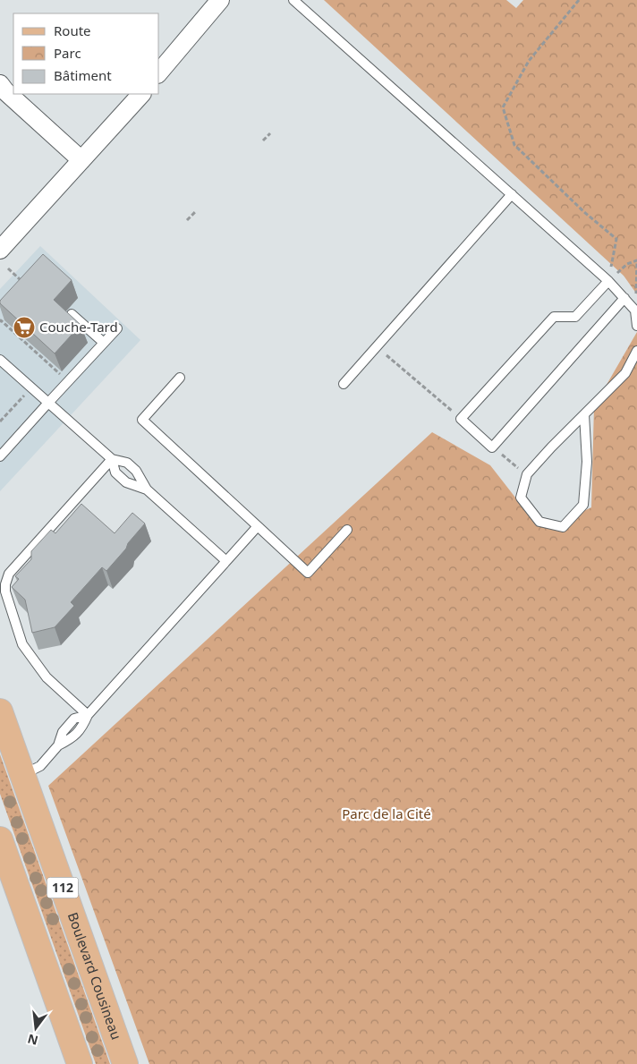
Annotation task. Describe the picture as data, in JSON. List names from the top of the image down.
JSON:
{
  "streets": {
    "main road": ["112", "Boulevard Cousineau"]
  },
  "parks": ["Parc de la Cité"],
  "places": {
    "supermarket": ["Couche-Tard"]
  },
  "legend": ["Route", "Parc", "Bâtiment"],
  "north": "bottom"
}
